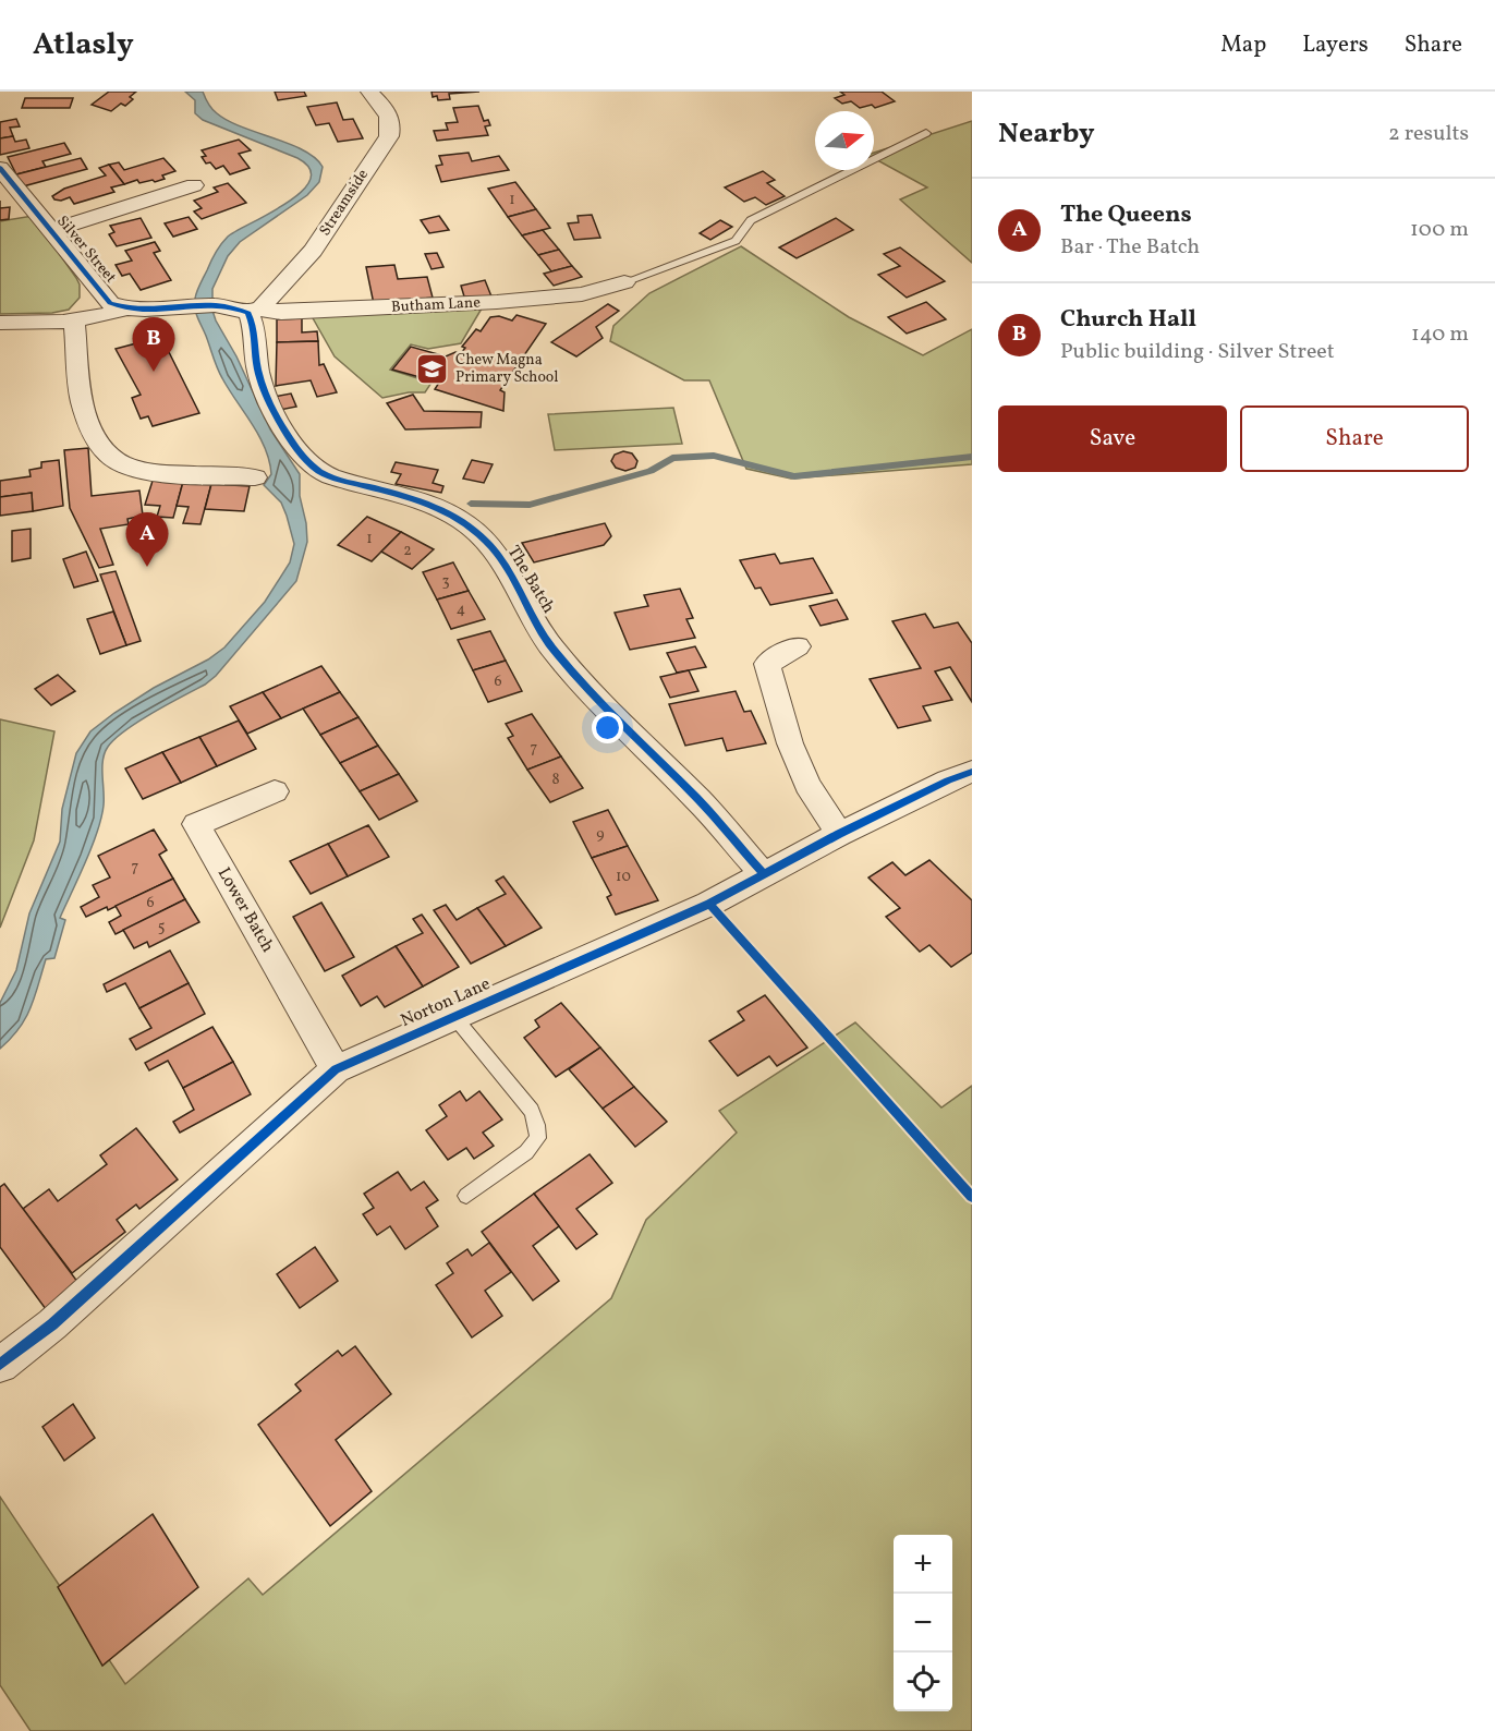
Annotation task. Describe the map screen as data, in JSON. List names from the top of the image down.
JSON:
{
  "streets": {
    "street": [
      "Streamside",
      "Silver Street",
      "Butham Lane",
      "The Batch",
      "Lower Batch",
      "Norton Lane"
    ]
  },
  "crossings": [
    ["Streamside", "Butham Lane"],
    ["Streamside", "The Batch"],
    ["Butham Lane", "The Batch"],
    ["The Batch", "Norton Lane"],
    ["Lower Batch", "Norton Lane"]
  ],
  "places": {
    "school or university": ["Chew Magna Primary School"]
  },
  "house_numbers": [
    "1",
    "1",
    "2",
    "3",
    "4",
    "6",
    "7",
    "8",
    "9",
    "7",
    "10",
    "6",
    "5"
  ],
  "north": "right",
  "page": {
    "header": "Atlasly",
    "nav": ["Map", "Layers", "Share"],
    "heading": ["Nearby", "2 results"],
    "list": [
      {
        "mark": "A",
        "name": "The Queens",
        "note": "Bar · The Batch",
        "value": "100 m"
      },
      {
        "mark": "B",
        "name": "Church Hall",
        "note": "Public building · Silver Street",
        "value": "140 m"
      }
    ],
    "pins": ["B", "A"],
    "buttons": ["Save", "Share"],
    "map_buttons": ["+", "−"]
  }
}
